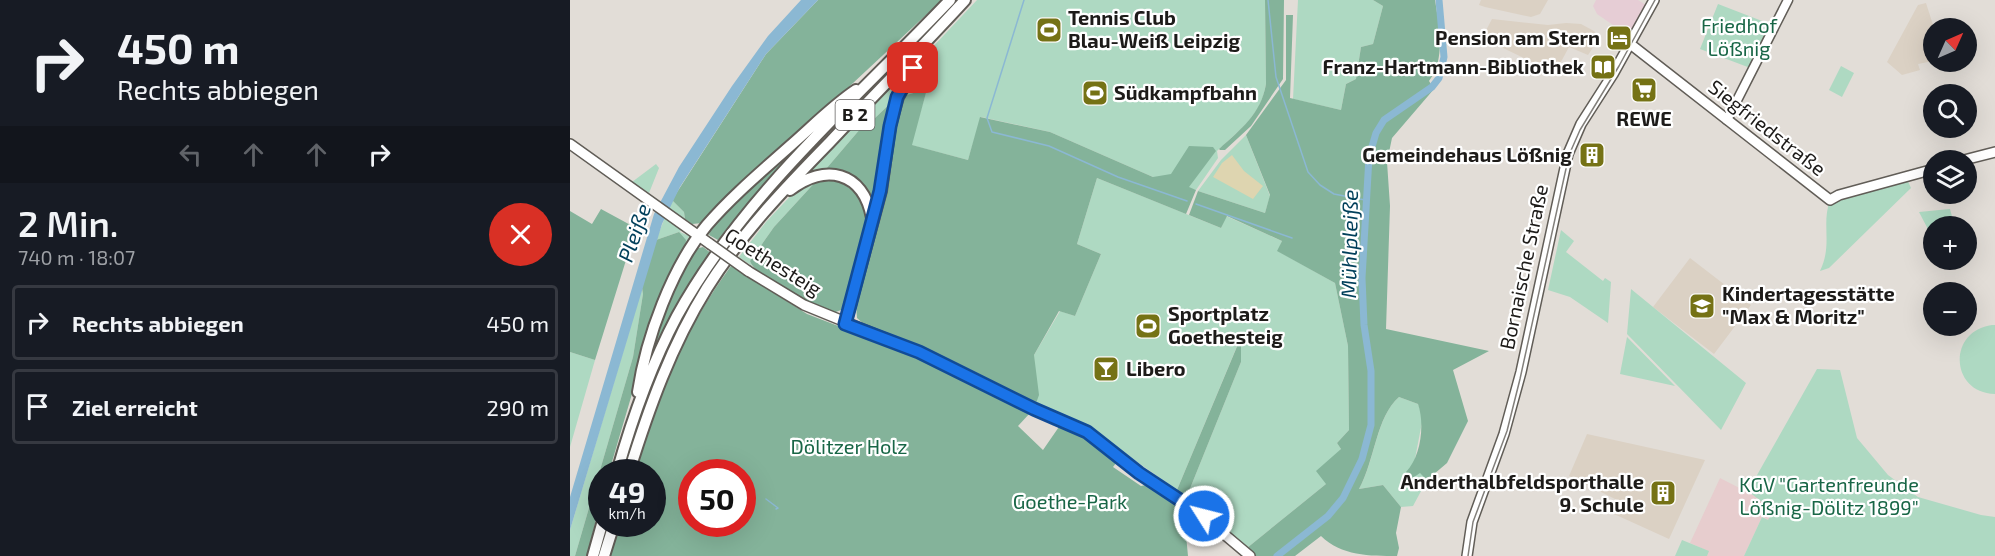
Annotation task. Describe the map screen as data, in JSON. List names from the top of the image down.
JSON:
{
  "streets": {
    "highway": ["B 2"],
    "main road": ["Siegfriedstraße", "Goethesteig", "Bornaische Straße"]
  },
  "crossings": [
    ["Siegfriedstraße", "Bornaische Straße"]
  ],
  "water": ["Pleiße", "Mühlpleiße"],
  "parks": [
    "Friedhof Lößnig",
    "Dölitzer Holz",
    "KGV \"Gartenfreunde Lößnig-Dölitz 1899\"",
    "Goethe-Park"
  ],
  "places": {
    "sports": ["Tennis Club Blau-Weiß Leipzig", "Südkampfbahn", "Sportplatz Goethesteig"],
    "hotel": ["Pension am Stern"],
    "library": ["Franz-Hartmann-Bibliothek"],
    "supermarket": ["REWE"],
    "building": ["Gemeindehaus Lößnig", "Anderthalbfeldsporthalle 9. Schule"],
    "school or university": ["Kindertagesstätte \"Max & Moritz\""],
    "bar": ["Libero"]
  },
  "north": "top right",
  "page": {
    "turn": ["450 m", "Rechts abbiegen"],
    "map_buttons": ["+", "−"],
    "heading": ["2 Min.", "740 m · 18:07"],
    "list": [
      {
        "name": "Rechts abbiegen",
        "value": "450 m"
      },
      {
        "name": "Ziel erreicht",
        "value": "290 m"
      }
    ],
    "speed": "49 km/h",
    "limit": "50"
  }
}
